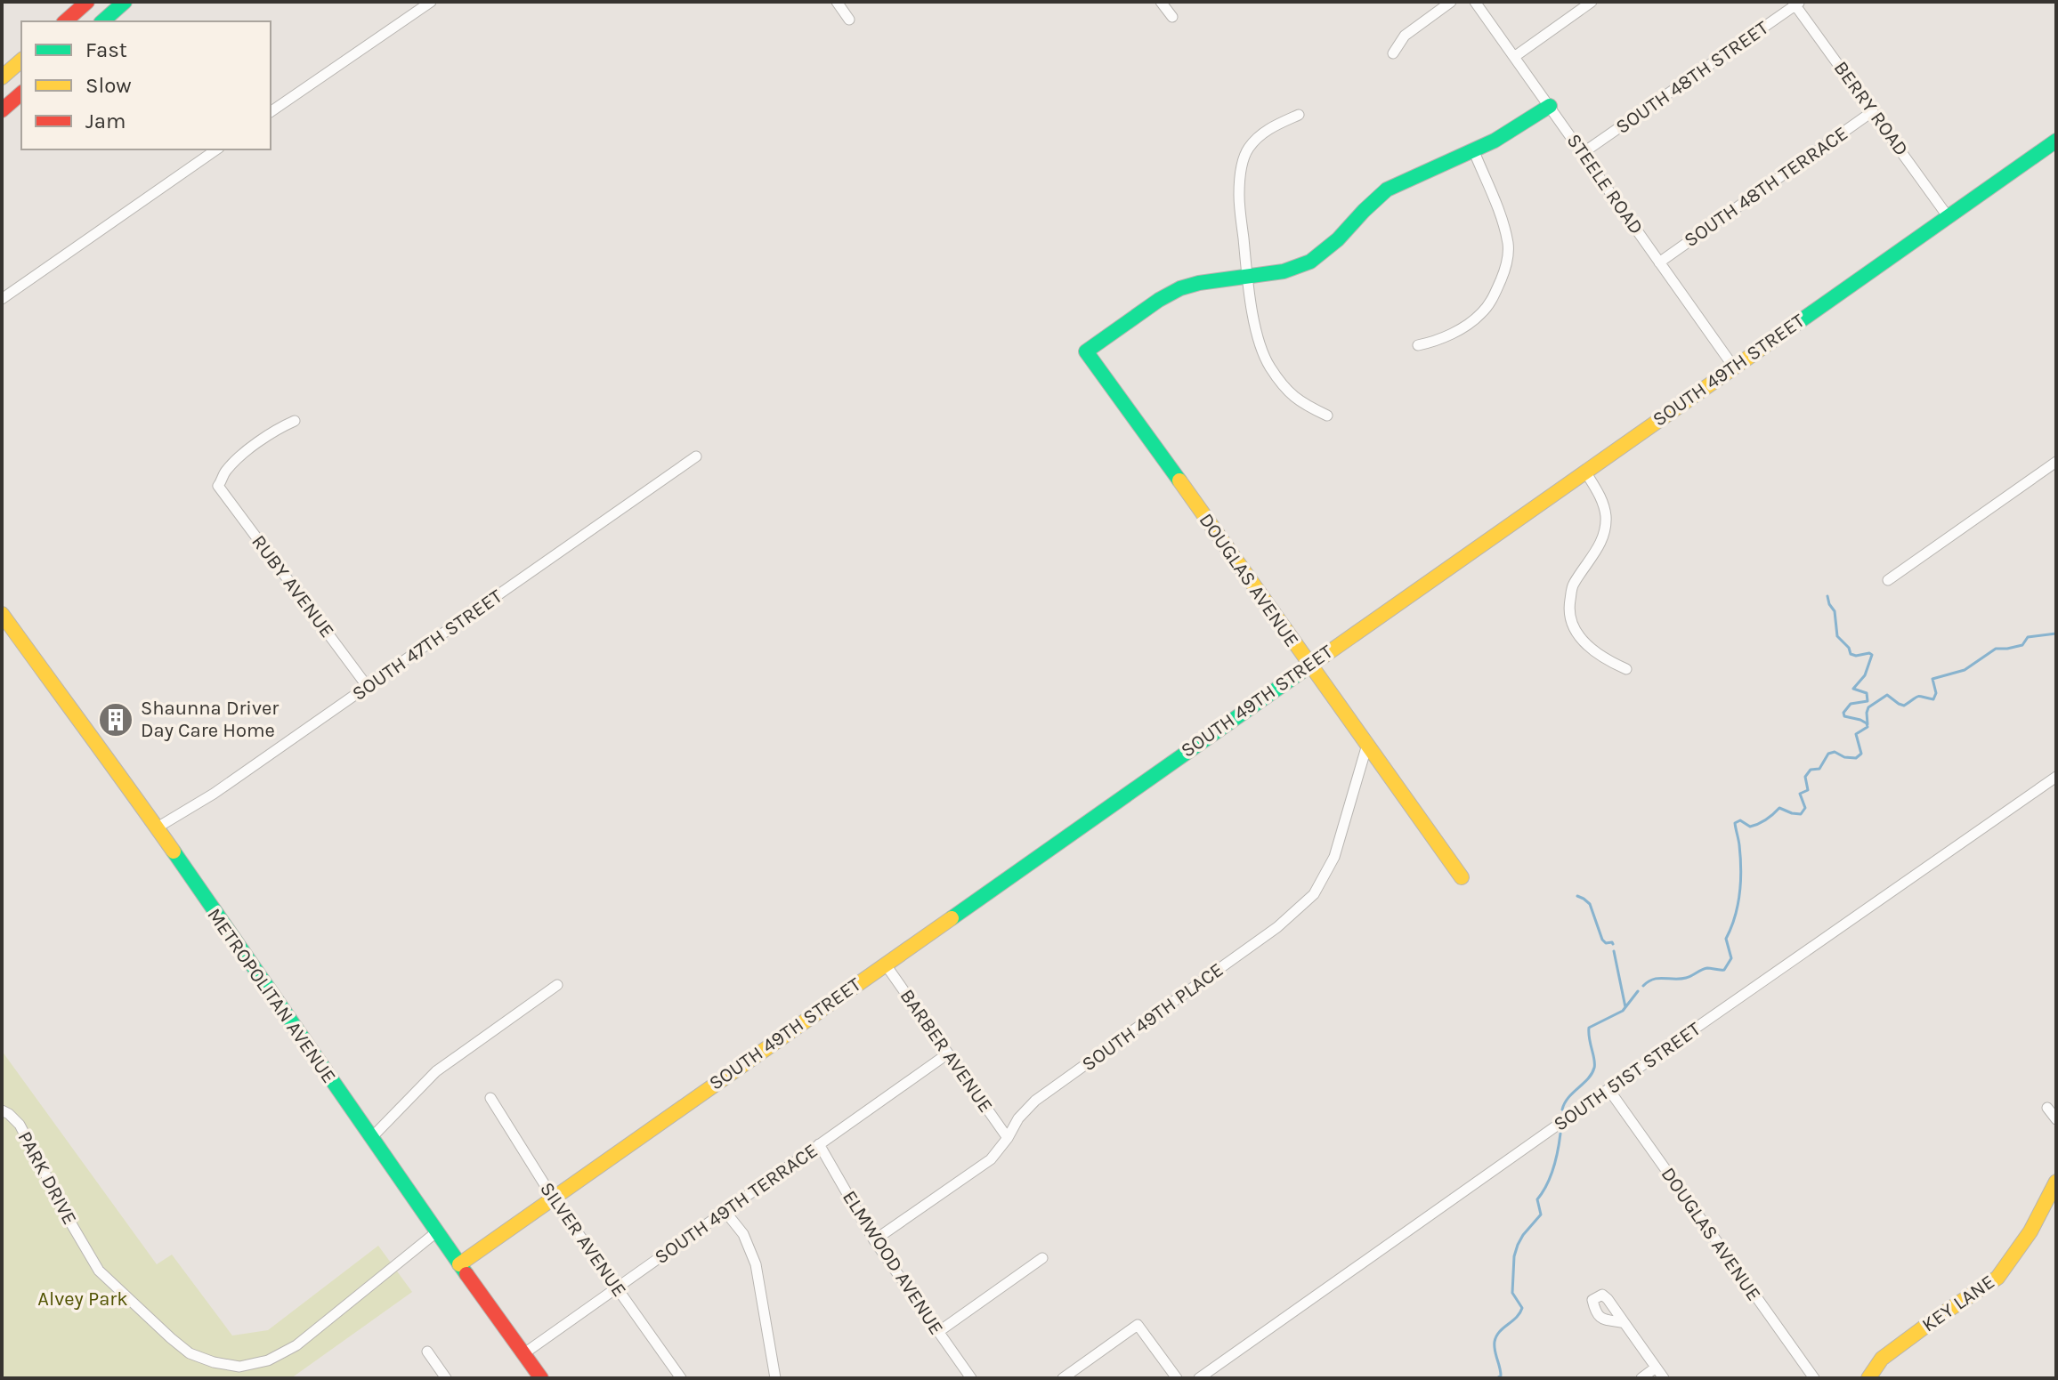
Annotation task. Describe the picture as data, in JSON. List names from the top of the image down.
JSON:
{
  "streets": {
    "main road": [
      "SOUTH 49TH STREET",
      "DOUGLAS AVENUE",
      "METROPOLITAN AVENUE",
      "KEY LANE"
    ],
    "street": [
      "SOUTH 48TH STREET",
      "BERRY ROAD",
      "STEELE ROAD",
      "SOUTH 48TH TERRACE",
      "RUBY AVENUE",
      "SOUTH 47TH STREET",
      "SOUTH 49TH PLACE",
      "BARBER AVENUE",
      "SOUTH 51ST STREET",
      "PARK DRIVE",
      "SOUTH 49TH TERRACE",
      "SILVER AVENUE",
      "ELMWOOD AVENUE"
    ]
  },
  "crossings": [
    ["SOUTH 48TH STREET", "BERRY ROAD"],
    ["SOUTH 48TH STREET", "STEELE ROAD"],
    ["BERRY ROAD", "SOUTH 48TH TERRACE"],
    ["BERRY ROAD", "SOUTH 49TH STREET"],
    ["STEELE ROAD", "SOUTH 48TH TERRACE"],
    ["STEELE ROAD", "SOUTH 49TH STREET"],
    ["SOUTH 49TH STREET", "DOUGLAS AVENUE"],
    ["SOUTH 49TH STREET", "METROPOLITAN AVENUE"],
    ["SOUTH 49TH STREET", "BARBER AVENUE"],
    ["SOUTH 49TH STREET", "SILVER AVENUE"],
    ["DOUGLAS AVENUE", "SOUTH 49TH PLACE"],
    ["DOUGLAS AVENUE", "SOUTH 51ST STREET"],
    ["RUBY AVENUE", "SOUTH 47TH STREET"],
    ["SOUTH 47TH STREET", "METROPOLITAN AVENUE"],
    ["METROPOLITAN AVENUE", "PARK DRIVE"],
    ["METROPOLITAN AVENUE", "SOUTH 49TH TERRACE"],
    ["SOUTH 49TH PLACE", "BARBER AVENUE"],
    ["SOUTH 49TH PLACE", "ELMWOOD AVENUE"],
    ["BARBER AVENUE", "SOUTH 49TH TERRACE"],
    ["SOUTH 49TH TERRACE", "SILVER AVENUE"],
    ["SOUTH 49TH TERRACE", "ELMWOOD AVENUE"]
  ],
  "parks": ["Alvey Park"],
  "places": {
    "building": ["Shaunna Driver Day Care Home"]
  },
  "legend": ["Fast", "Slow", "Jam"]
}
